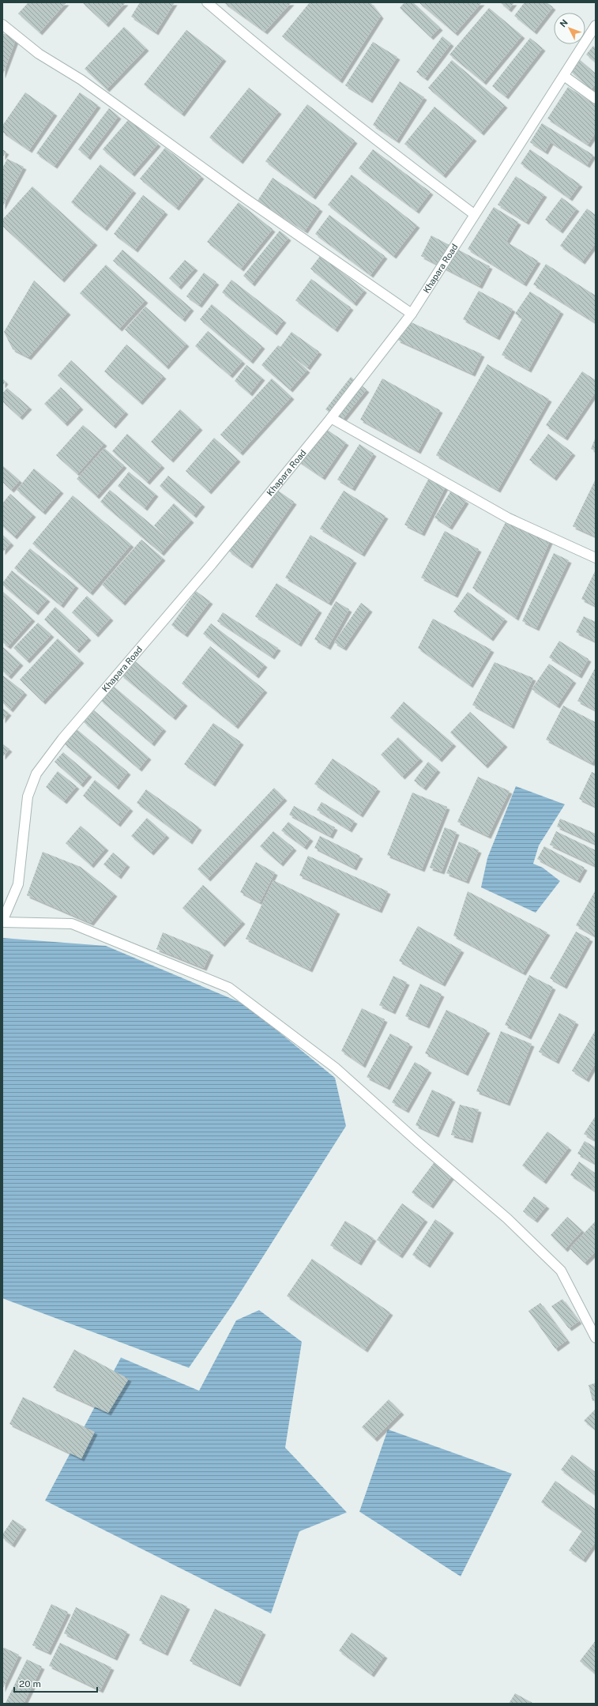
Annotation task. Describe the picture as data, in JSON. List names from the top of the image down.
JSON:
{
  "streets": {
    "street": ["Khapara Road"]
  },
  "scale_bar": "20 m",
  "north": "top left"
}
